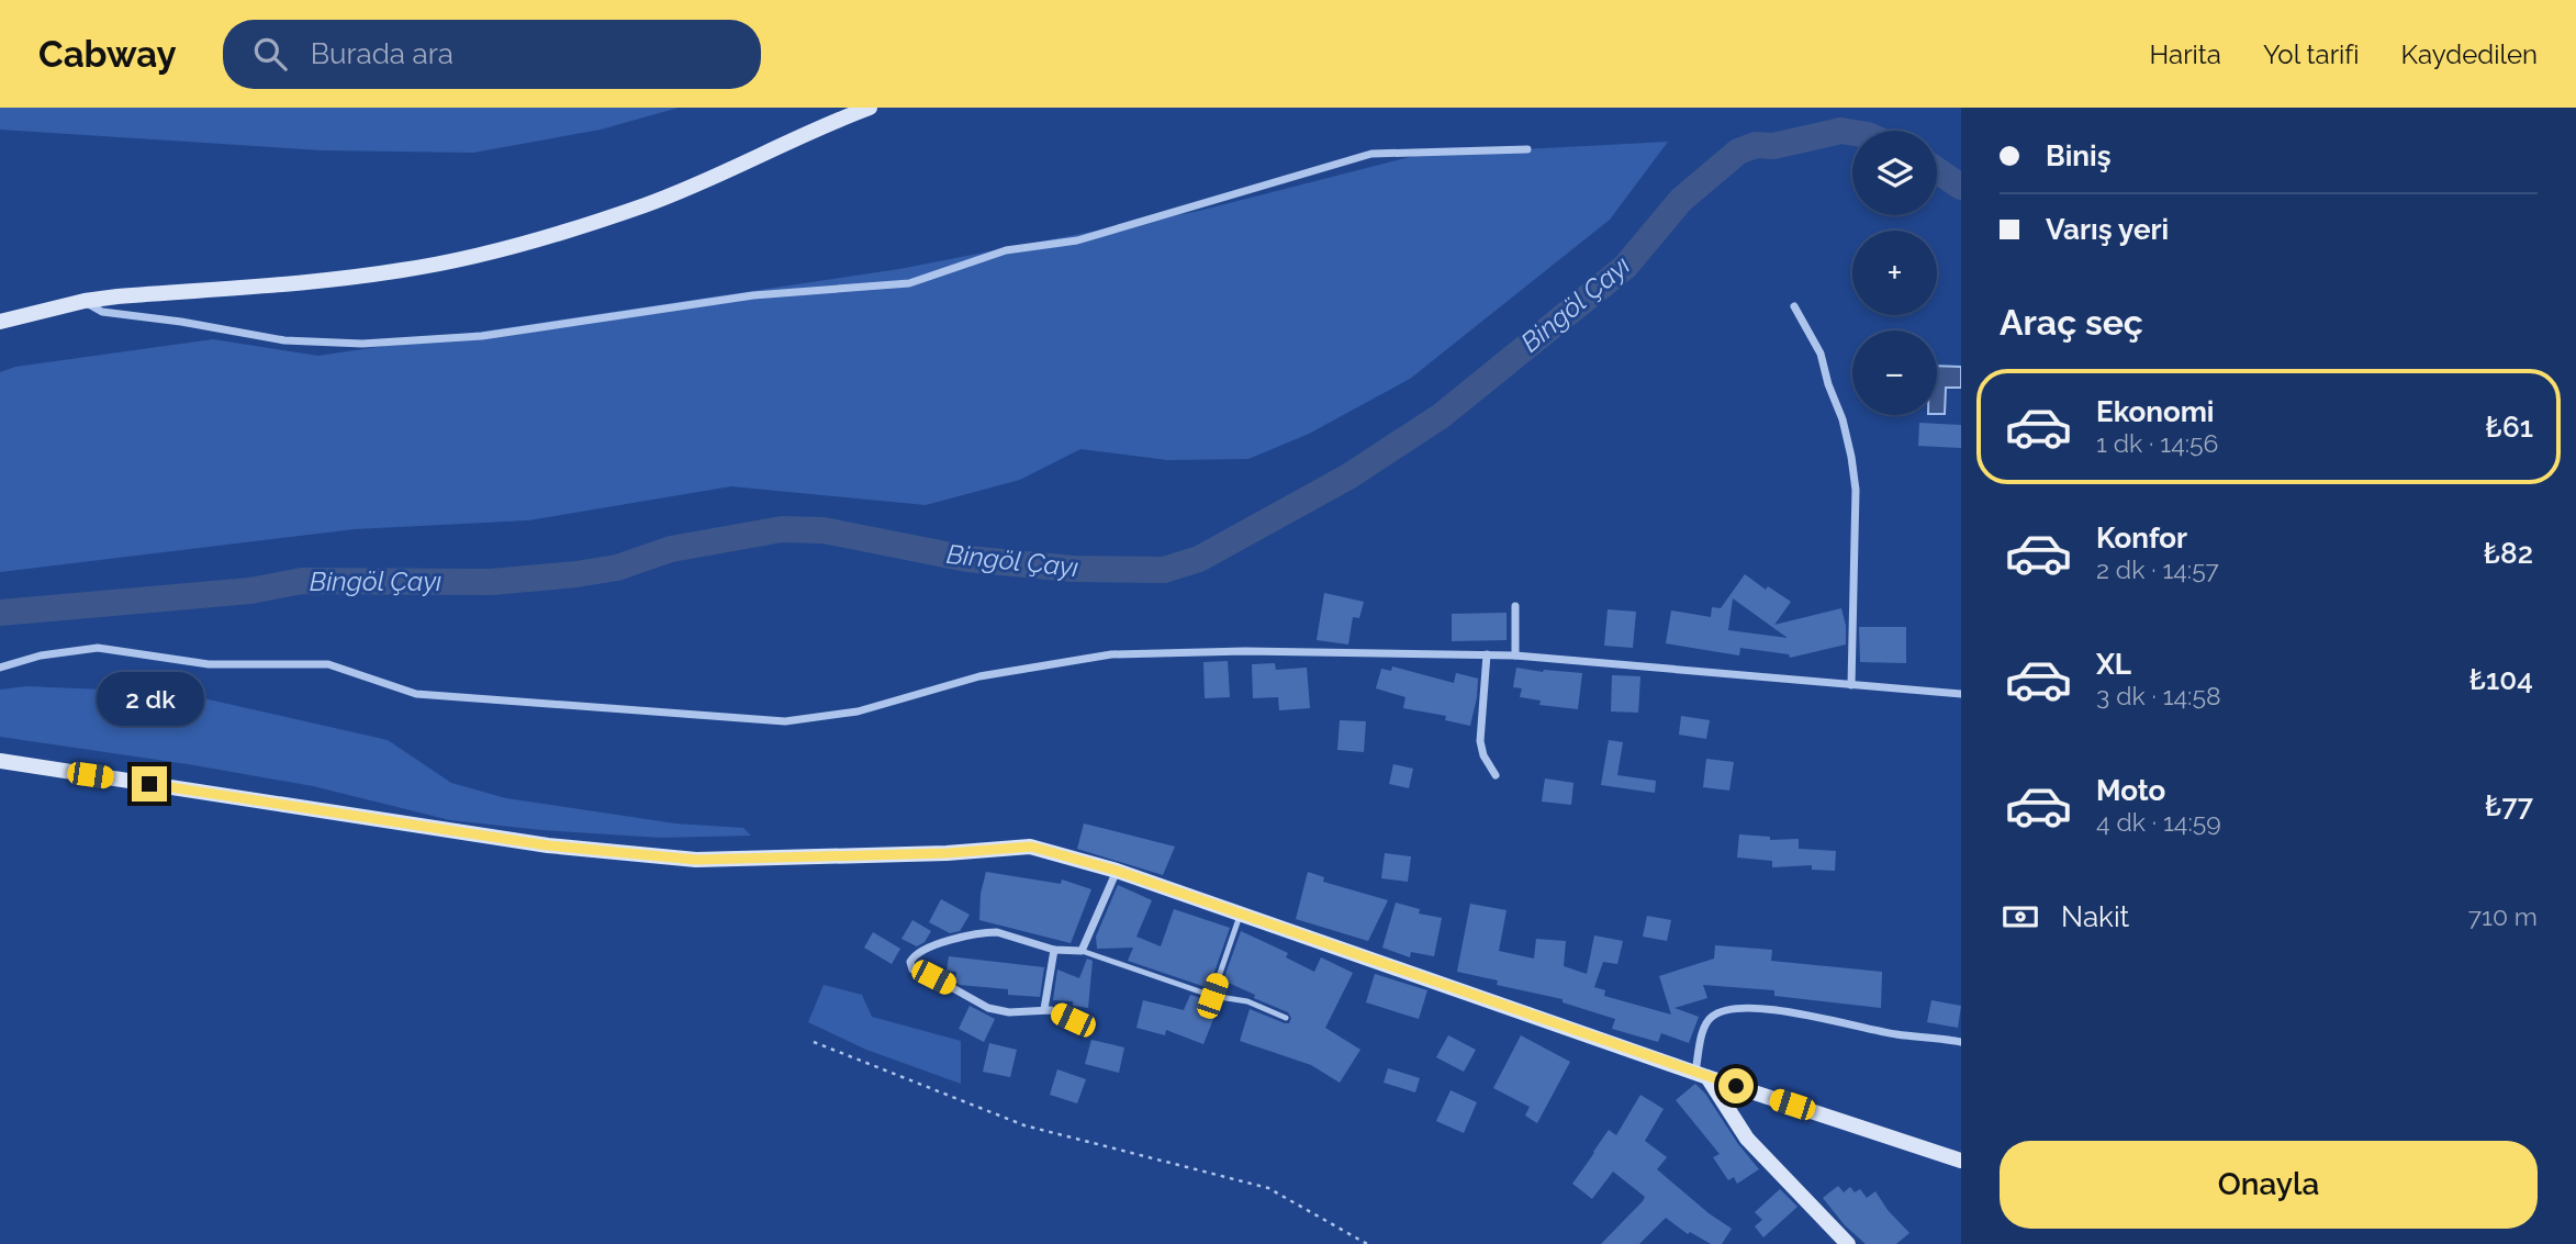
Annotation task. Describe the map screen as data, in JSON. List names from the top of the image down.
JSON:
{
  "water": ["Bingöl Çayı"],
  "page": {
    "header": "Cabway",
    "search": "Burada ara",
    "nav": ["Harita", "Yol tarifi", "Kaydedilen"],
    "banner": ["Biniş", "Varış yeri"],
    "map_buttons": ["+", "−"],
    "heading": "Araç seç",
    "list": [
      {
        "name": "Ekonomi",
        "note": "1 dk · 14:56",
        "value": "₺61"
      },
      {
        "name": "Konfor",
        "note": "2 dk · 14:57",
        "value": "₺82"
      },
      {
        "name": "XL",
        "note": "3 dk · 14:58",
        "value": "₺104"
      },
      {
        "name": "Moto",
        "note": "4 dk · 14:59",
        "value": "₺77"
      }
    ],
    "bubble": "2 dk",
    "pay": ["Nakit", "710 m"],
    "buttons": "Onayla"
  }
}
